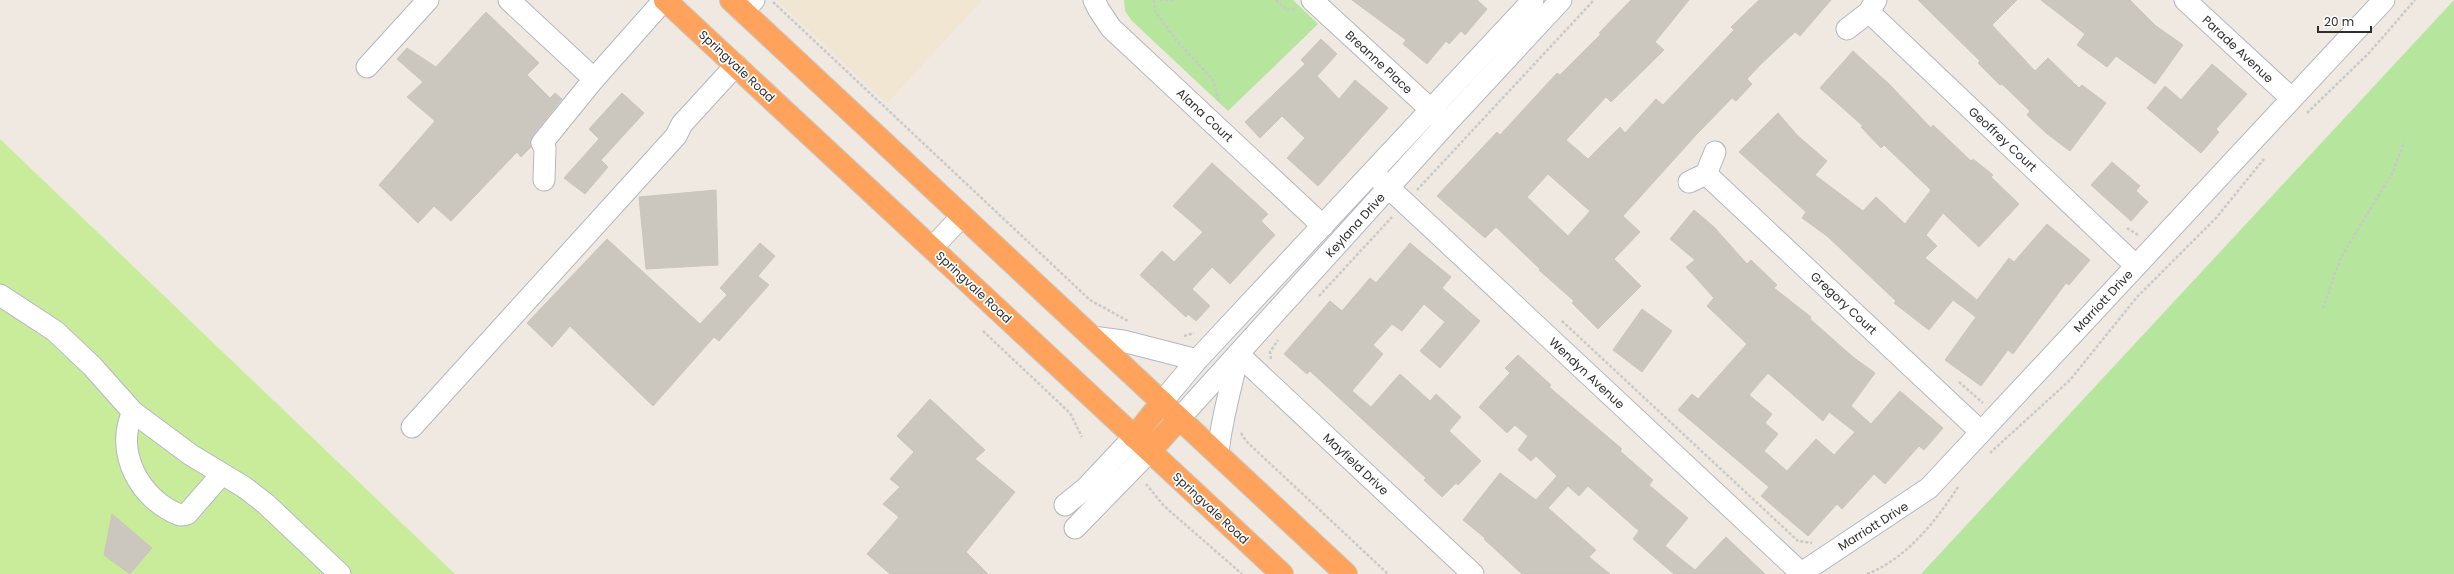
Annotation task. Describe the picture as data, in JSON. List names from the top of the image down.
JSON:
{
  "streets": {
    "highway": ["Springvale Road", "Keylana Drive"],
    "street": [
      "Parade Avenue",
      "Breanne Place",
      "Alana Court",
      "Geoffrey Court",
      "Marriott Drive",
      "Gregory Court",
      "Wendyn Avenue",
      "Mayfield Drive"
    ]
  },
  "crossings": [
    ["Parade Avenue", "Marriott Drive"],
    ["Breanne Place", "Keylana Drive"],
    ["Springvale Road", "Keylana Drive"],
    ["Alana Court", "Keylana Drive"],
    ["Geoffrey Court", "Marriott Drive"],
    ["Keylana Drive", "Wendyn Avenue"],
    ["Keylana Drive", "Mayfield Drive"],
    ["Marriott Drive", "Gregory Court"],
    ["Marriott Drive", "Wendyn Avenue"]
  ],
  "scale_bar": "20 m"
}
